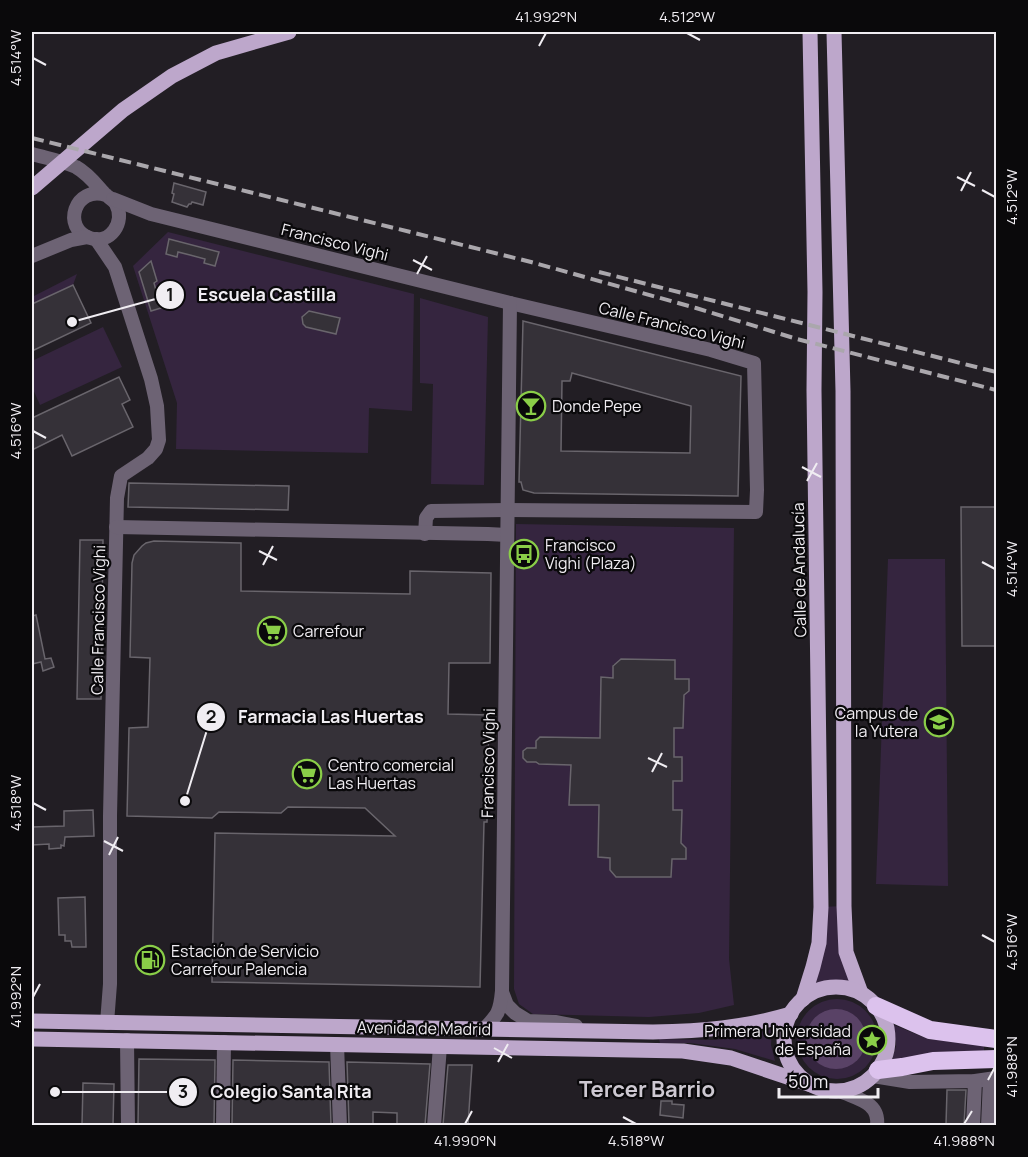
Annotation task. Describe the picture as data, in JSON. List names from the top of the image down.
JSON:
{
  "streets": {
    "main road": ["Calle de Andalucía", "Avenida de Madrid"],
    "street": ["Francisco Vighi", "Calle Francisco Vighi"]
  },
  "crossings": [
    ["Francisco Vighi", "Calle Francisco Vighi"],
    ["Francisco Vighi", "Avenida de Madrid"],
    ["Calle Francisco Vighi", "Avenida de Madrid"],
    ["Calle de Andalucía", "Avenida de Madrid"]
  ],
  "districts": ["Tercer Barrio"],
  "places": {
    "other": ["Escuela Castilla", "Farmacia Las Huertas", "Colegio Santa Rita"],
    "bar": ["Donde Pepe"],
    "bus stop": ["Francisco Vighi (Plaza)"],
    "supermarket": ["Carrefour", "Centro comercial Las Huertas"],
    "school or university": ["Campus de la Yutera"],
    "fuel station": ["Estación de Servicio Carrefour Palencia"],
    "place": ["Primera Universidad de España"]
  },
  "scale_bar": "50 m",
  "coordinates": [
    "41.992°N",
    "4.512°W",
    "4.514°W",
    "4.516°W",
    "4.518°W",
    "41.988°N",
    "41.990°N"
  ]
}
